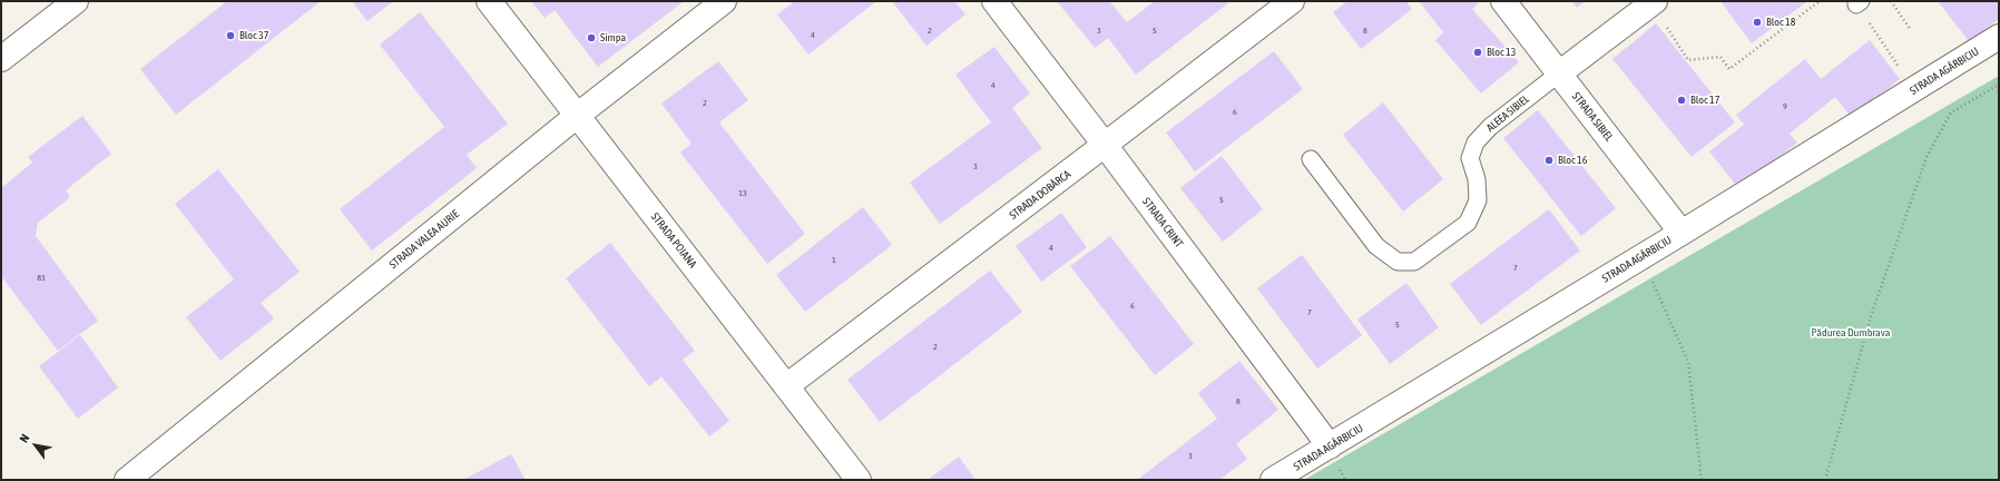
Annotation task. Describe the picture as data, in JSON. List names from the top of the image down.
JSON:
{
  "streets": {
    "street": [
      "STRADA AGÂRBICIU",
      "ALEEA SIBIEL",
      "STRADA SIBIEL",
      "STRADA DOBÂRCA",
      "STRADA CRINT",
      "STRADA VALEA AURIE",
      "STRADA POIANA"
    ]
  },
  "crossings": [
    ["STRADA AGÂRBICIU", "STRADA SIBIEL"],
    ["STRADA AGÂRBICIU", "STRADA CRINT"],
    ["ALEEA SIBIEL", "STRADA SIBIEL"],
    ["STRADA DOBÂRCA", "STRADA CRINT"],
    ["STRADA DOBÂRCA", "STRADA POIANA"],
    ["STRADA VALEA AURIE", "STRADA POIANA"]
  ],
  "parks": ["Pădurea Dumbrava"],
  "places": [
    "Bloc 18",
    "Bloc 37",
    "Simpa",
    "Bloc 13",
    "Bloc 17",
    "Bloc 16"
  ],
  "house_numbers": [
    "2",
    "3",
    "5",
    "8",
    "4",
    "4",
    "2",
    "9",
    "6",
    "3",
    "13",
    "5",
    "4",
    "1",
    "7",
    "83",
    "6",
    "7",
    "5",
    "2",
    "8",
    "3"
  ],
  "north": "top left"
}
